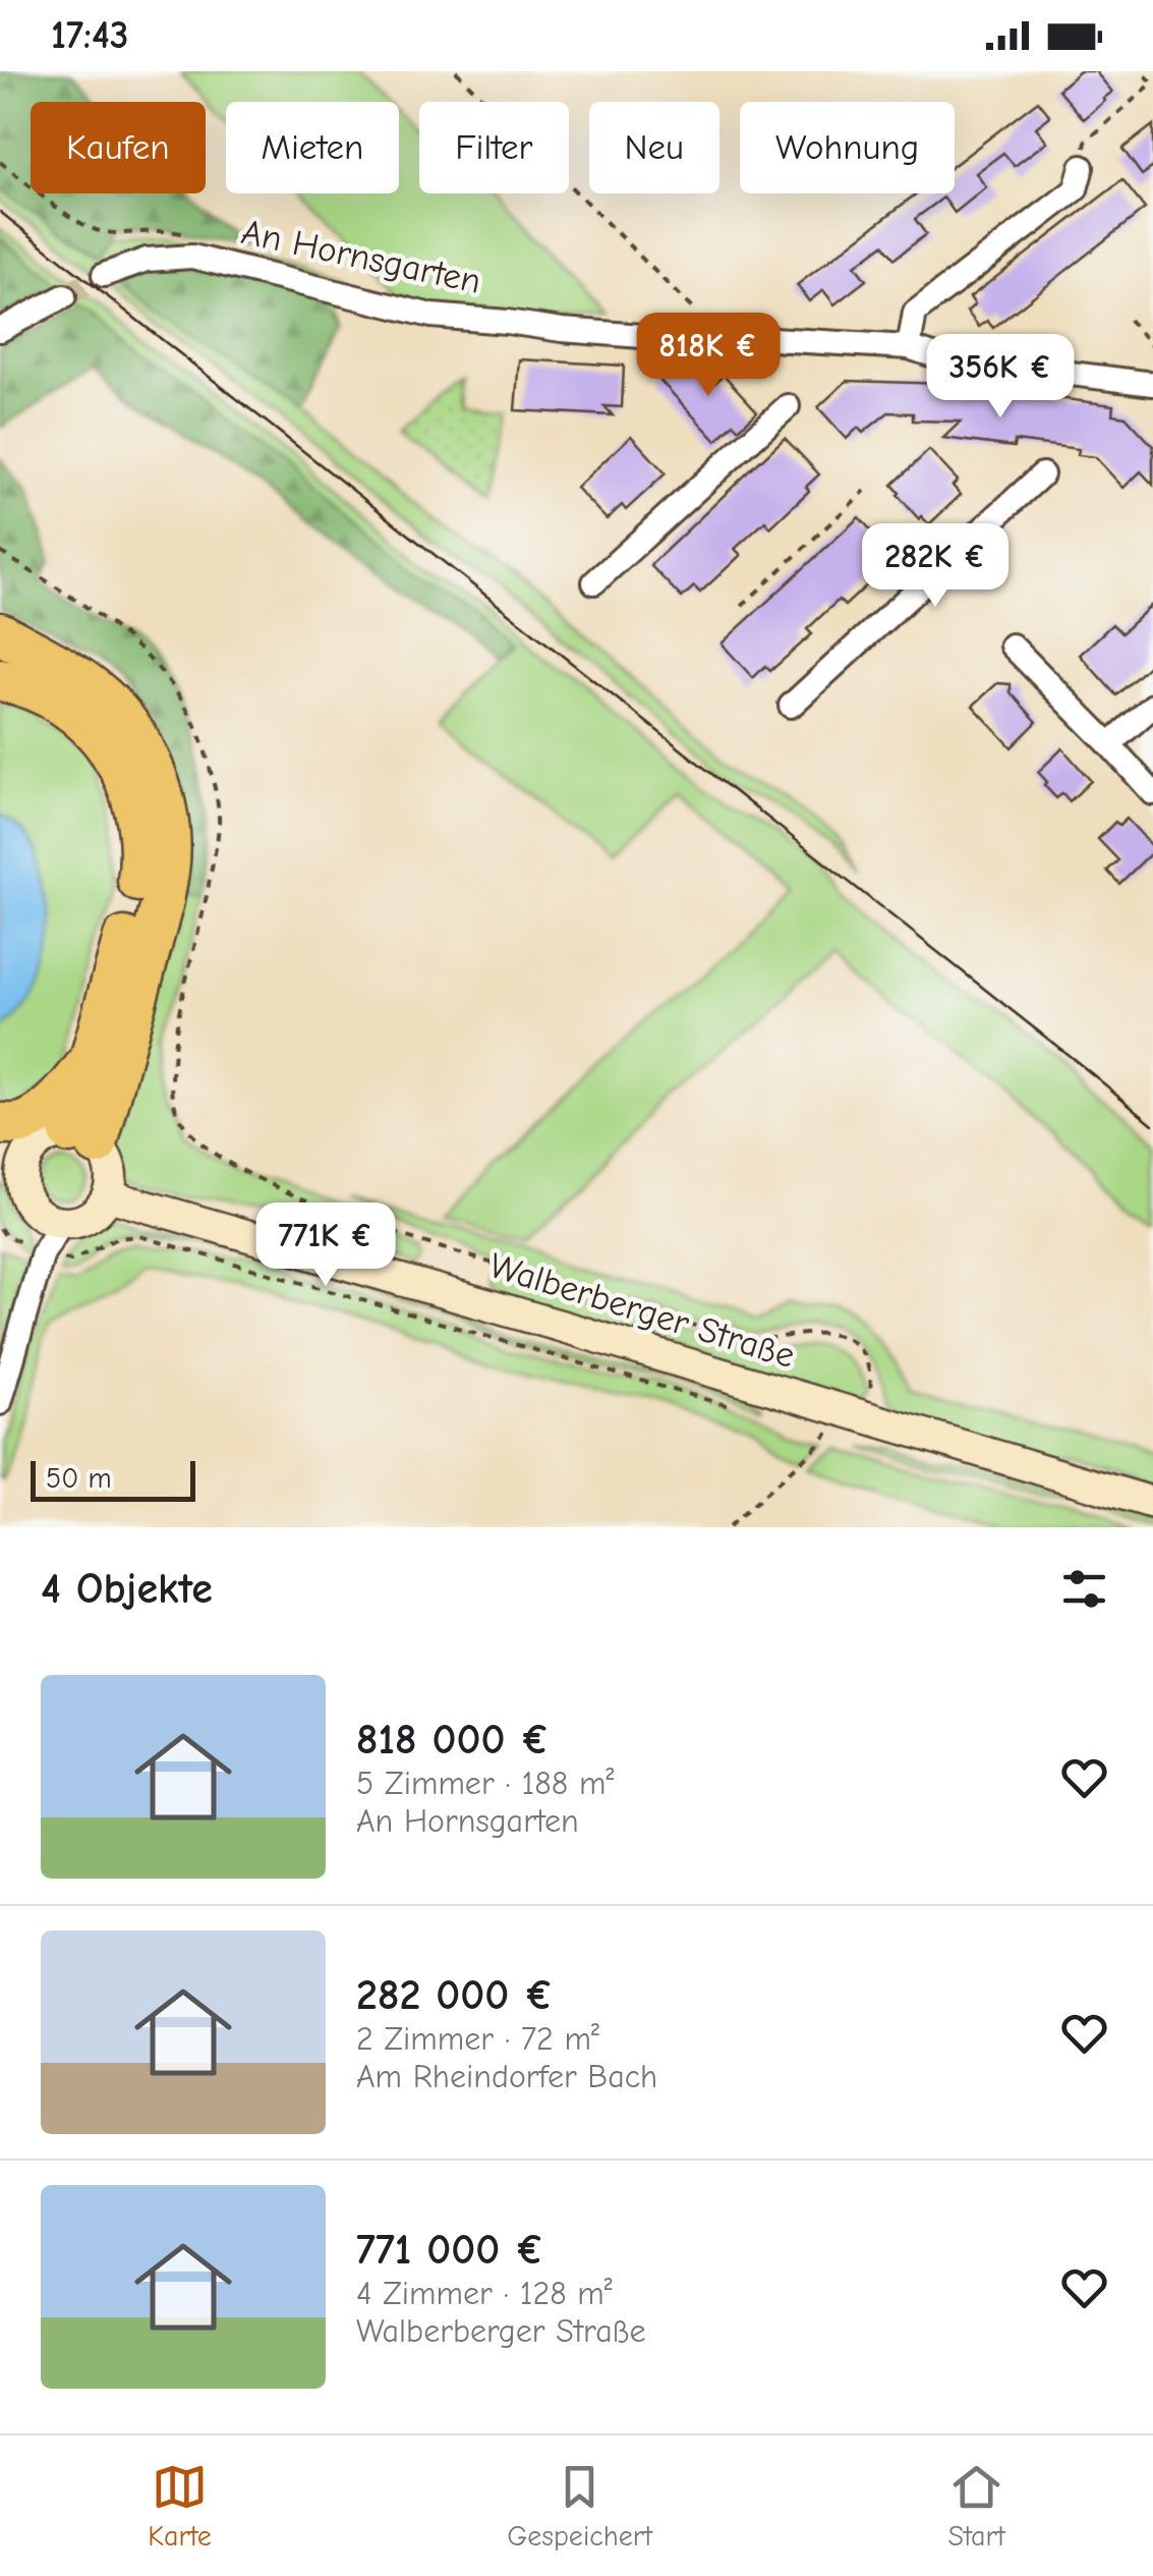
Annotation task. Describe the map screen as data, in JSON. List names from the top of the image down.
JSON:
{
  "streets": {
    "main road": ["Walberberger Straße"],
    "street": ["An Hornsgarten"]
  },
  "scale_bar": "50 m",
  "page": {
    "status": "17:43",
    "chip": [
      "Kaufen",
      "Mieten",
      "Filter",
      "Neu",
      "Wohnung"
    ],
    "price": [
      "818K €",
      "356K €",
      "282K €",
      "771K €"
    ],
    "scale": "50 m",
    "heading": "4 Objekte",
    "list": [
      {
        "name": "818 000 €",
        "note": "5 Zimmer · 188 m² · An Hornsgarten"
      },
      {
        "name": "282 000 €",
        "note": "2 Zimmer · 72 m² · Am Rheindorfer Bach"
      },
      {
        "name": "771 000 €",
        "note": "4 Zimmer · 128 m² · Walberberger Straße"
      }
    ],
    "tabs": ["Karte", "Gespeichert", "Start"]
  }
}
